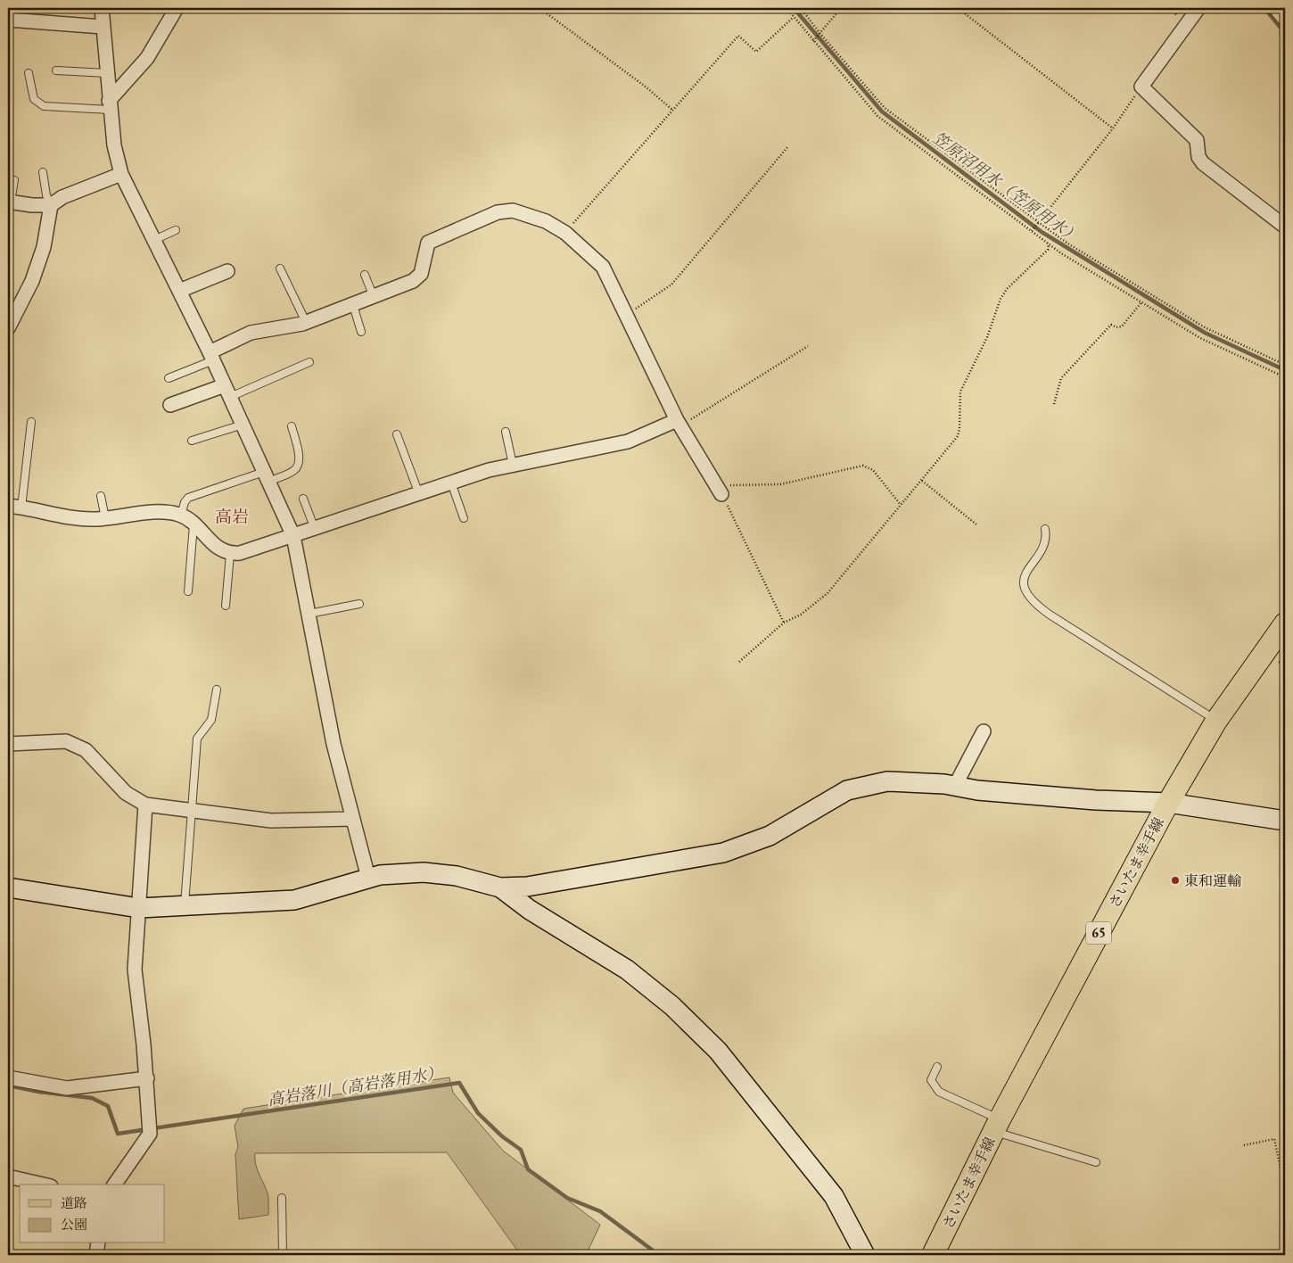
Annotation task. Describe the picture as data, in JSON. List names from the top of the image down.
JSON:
{
  "streets": {
    "main road": ["さいたま幸手線", "65"]
  },
  "districts": ["高岩"],
  "water": ["笠原沼用水（笠原用水）", "高岩落川（高岩落用水）"],
  "places": ["東和運輸"],
  "legend": ["道路", "公園"]
}
